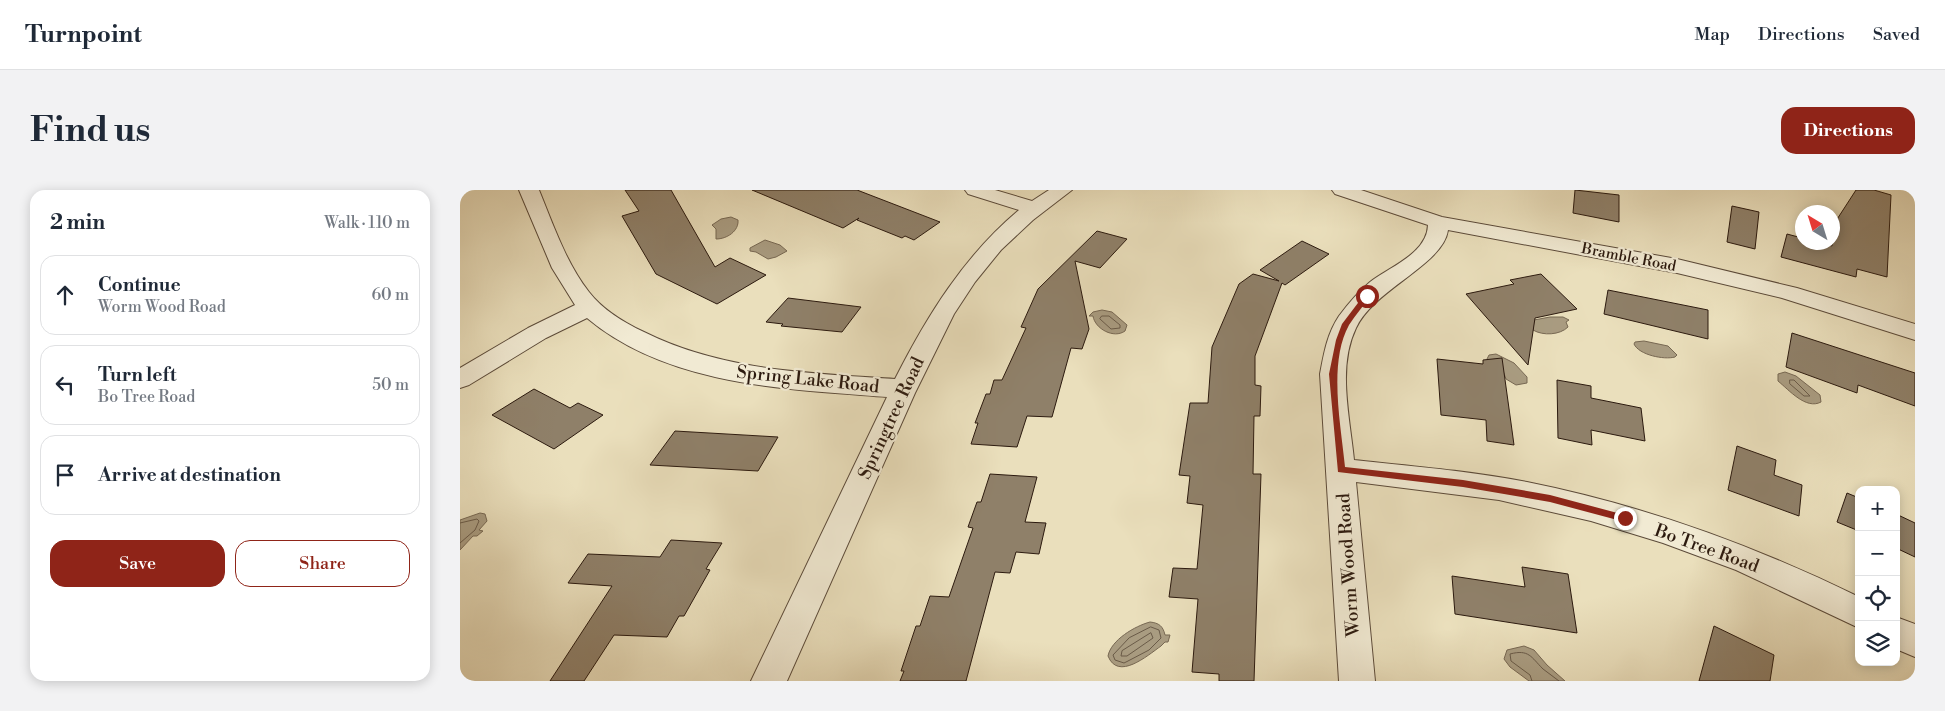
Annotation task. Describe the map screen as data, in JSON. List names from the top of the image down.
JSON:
{
  "streets": {
    "street": [
      "Bramble Road",
      "Spring Lake Road",
      "Springtree Road",
      "Bo Tree Road",
      "Worm Wood Road"
    ]
  },
  "crossings": [
    ["Bramble Road", "Worm Wood Road"],
    ["Spring Lake Road", "Springtree Road"],
    ["Bo Tree Road", "Worm Wood Road"]
  ],
  "north": "top left",
  "page": {
    "header": "Turnpoint",
    "nav": ["Map", "Directions", "Saved"],
    "buttons": [
      "Directions",
      ["Save", "Share"]
    ],
    "title": "Find us",
    "heading": ["2 min", "Walk · 110 m"],
    "list": [
      ["Continue", "Worm Wood Road", "60 m"],
      ["Turn left", "Bo Tree Road", "50 m"],
      "Arrive at destination"
    ],
    "map_buttons": ["+", "−"]
  }
}
